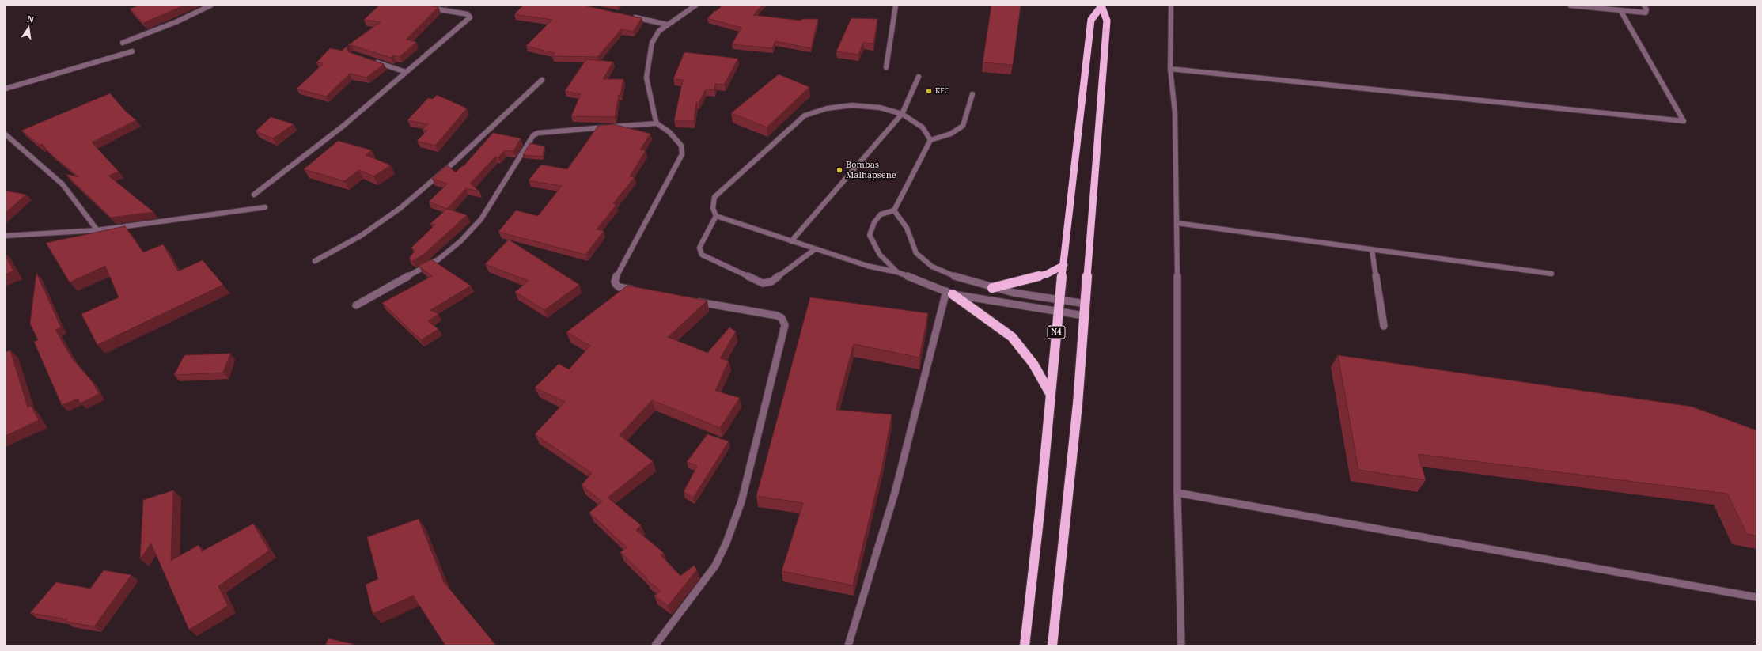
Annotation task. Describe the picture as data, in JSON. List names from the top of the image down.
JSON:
{
  "streets": {
    "highway": ["N4"]
  },
  "places": ["KFC", "Bombas Malhapsene"],
  "north": "top"
}
